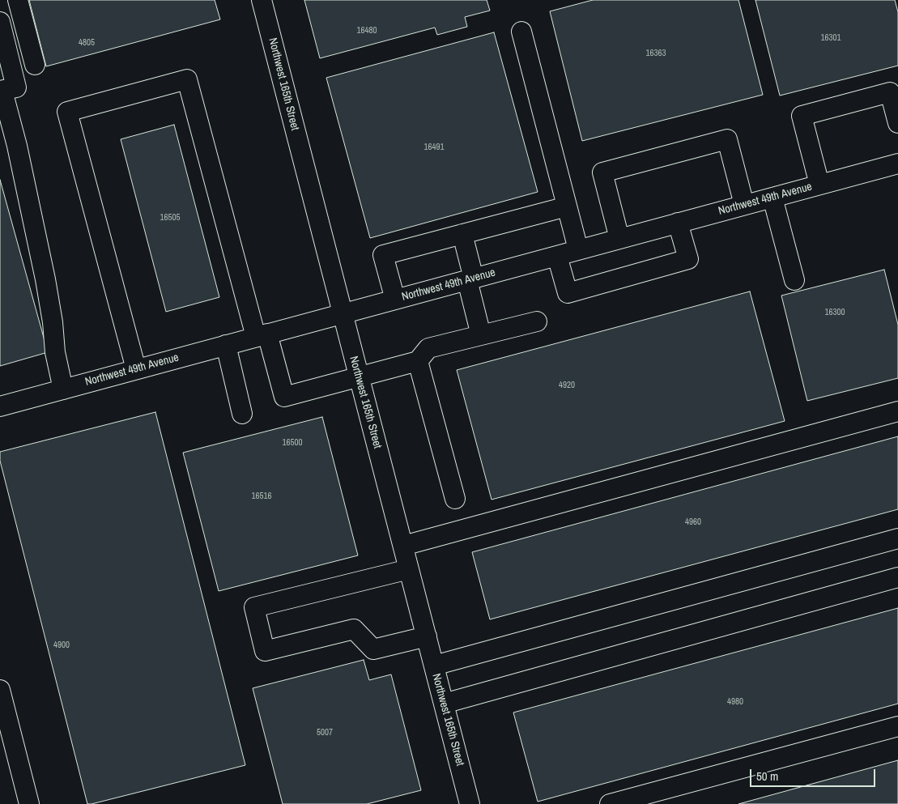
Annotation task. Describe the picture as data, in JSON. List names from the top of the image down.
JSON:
{
  "streets": {
    "street": ["Northwest 165th Street", "Northwest 49th Avenue"]
  },
  "crossings": [
    ["Northwest 165th Street", "Northwest 49th Avenue"]
  ],
  "house_numbers": [
    "16480",
    "16301",
    "4805",
    "16363",
    "16491",
    "16505",
    "16300",
    "4920",
    "16500",
    "16516",
    "4960",
    "4900",
    "4980",
    "5007"
  ],
  "scale_bar": "50 m"
}
